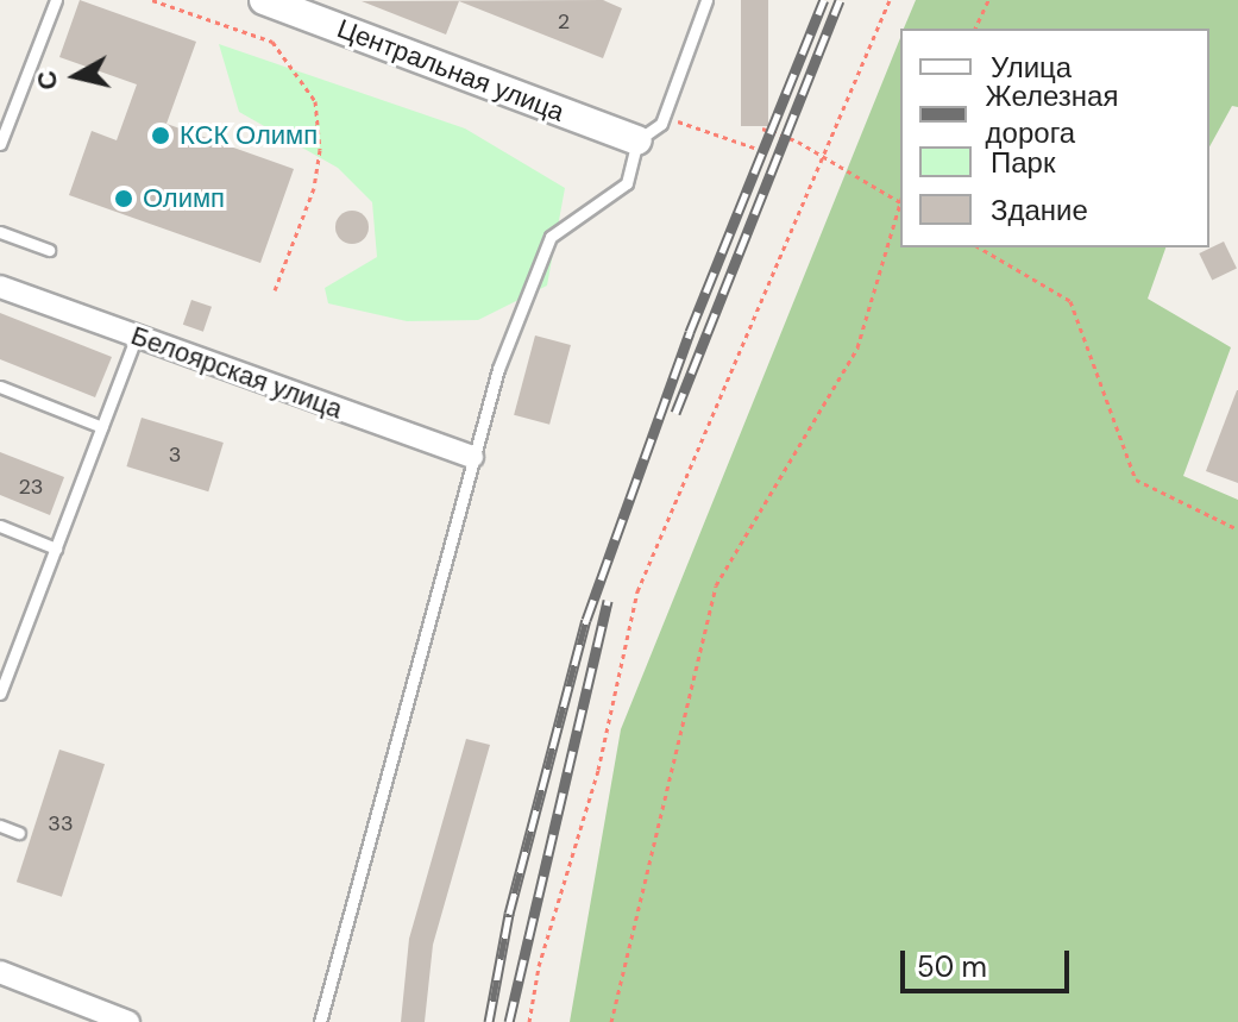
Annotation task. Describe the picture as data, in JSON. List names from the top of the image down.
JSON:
{
  "streets": {
    "street": ["Центральная улица", "Белоярская улица"]
  },
  "places": ["КСК Олимп", "Олимп"],
  "house_numbers": [
    "2",
    "3",
    "23",
    "33"
  ],
  "legend": [
    "Улица",
    "Железная дорога",
    "Парк",
    "Здание"
  ],
  "scale_bar": "50 m",
  "north": "left"
}
